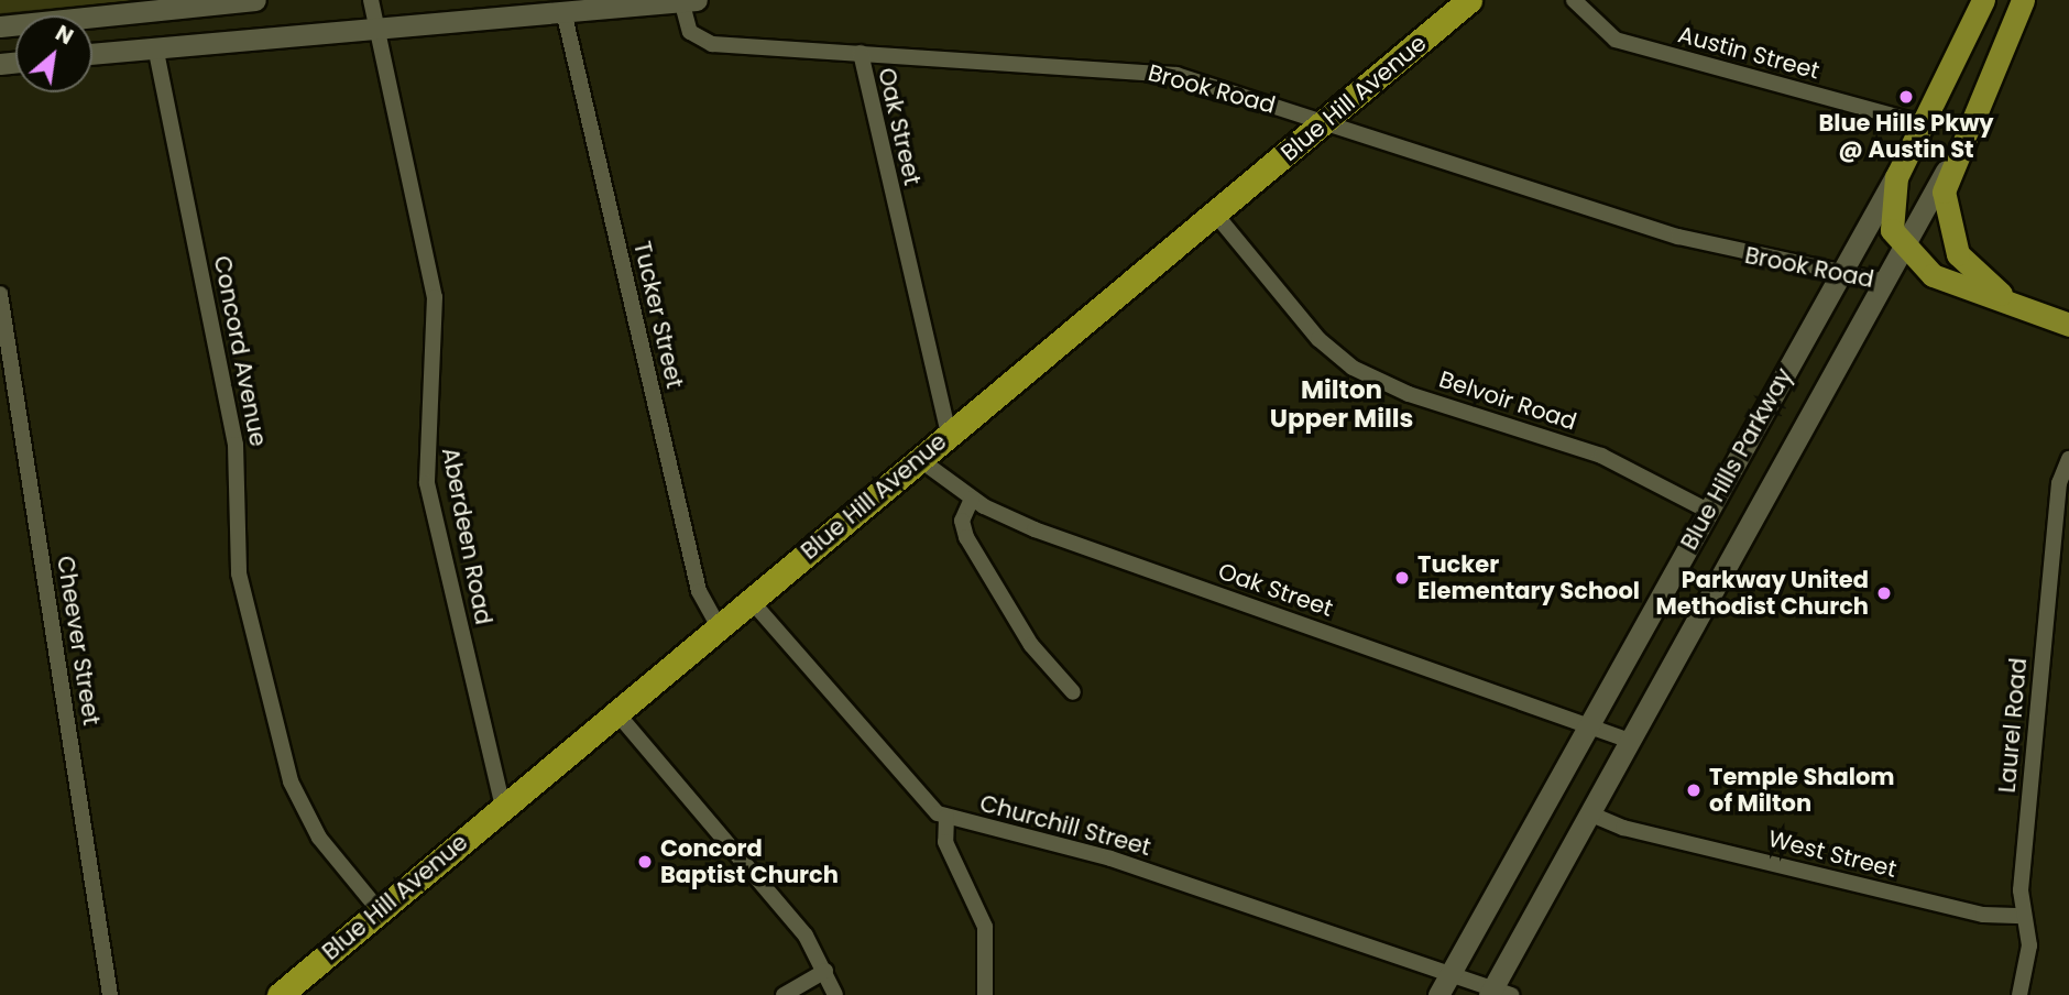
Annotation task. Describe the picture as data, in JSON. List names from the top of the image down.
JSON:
{
  "streets": {
    "highway": ["Blue Hill Avenue"],
    "main road": ["Brook Road", "Blue Hills Parkway"],
    "street": [
      "Austin Street",
      "Oak Street",
      "Tucker Street",
      "Concord Avenue",
      "Belvoir Road",
      "Aberdeen Road",
      "Cheever Street",
      "Laurel Road",
      "Churchill Street",
      "West Street"
    ]
  },
  "crossings": [
    ["Austin Street", "Blue Hills Parkway"],
    ["Brook Road", "Blue Hill Avenue"],
    ["Brook Road", "Oak Street"],
    ["Brook Road", "Blue Hills Parkway"],
    ["Blue Hill Avenue", "Oak Street"],
    ["Blue Hill Avenue", "Tucker Street"],
    ["Blue Hill Avenue", "Concord Avenue"],
    ["Blue Hill Avenue", "Belvoir Road"],
    ["Blue Hill Avenue", "Aberdeen Road"],
    ["Blue Hill Avenue", "Churchill Street"],
    ["Oak Street", "Blue Hills Parkway"],
    ["Belvoir Road", "Blue Hills Parkway"],
    ["Blue Hills Parkway", "Churchill Street"],
    ["Blue Hills Parkway", "West Street"],
    ["Laurel Road", "West Street"]
  ],
  "districts": ["Milton Upper Mills"],
  "places": [
    "Blue Hills Pkwy @ Austin St",
    "Tucker Elementary School",
    "Parkway United Methodist Church",
    "Temple Shalom of Milton",
    "Concord Baptist Church"
  ],
  "north": "top right"
}
